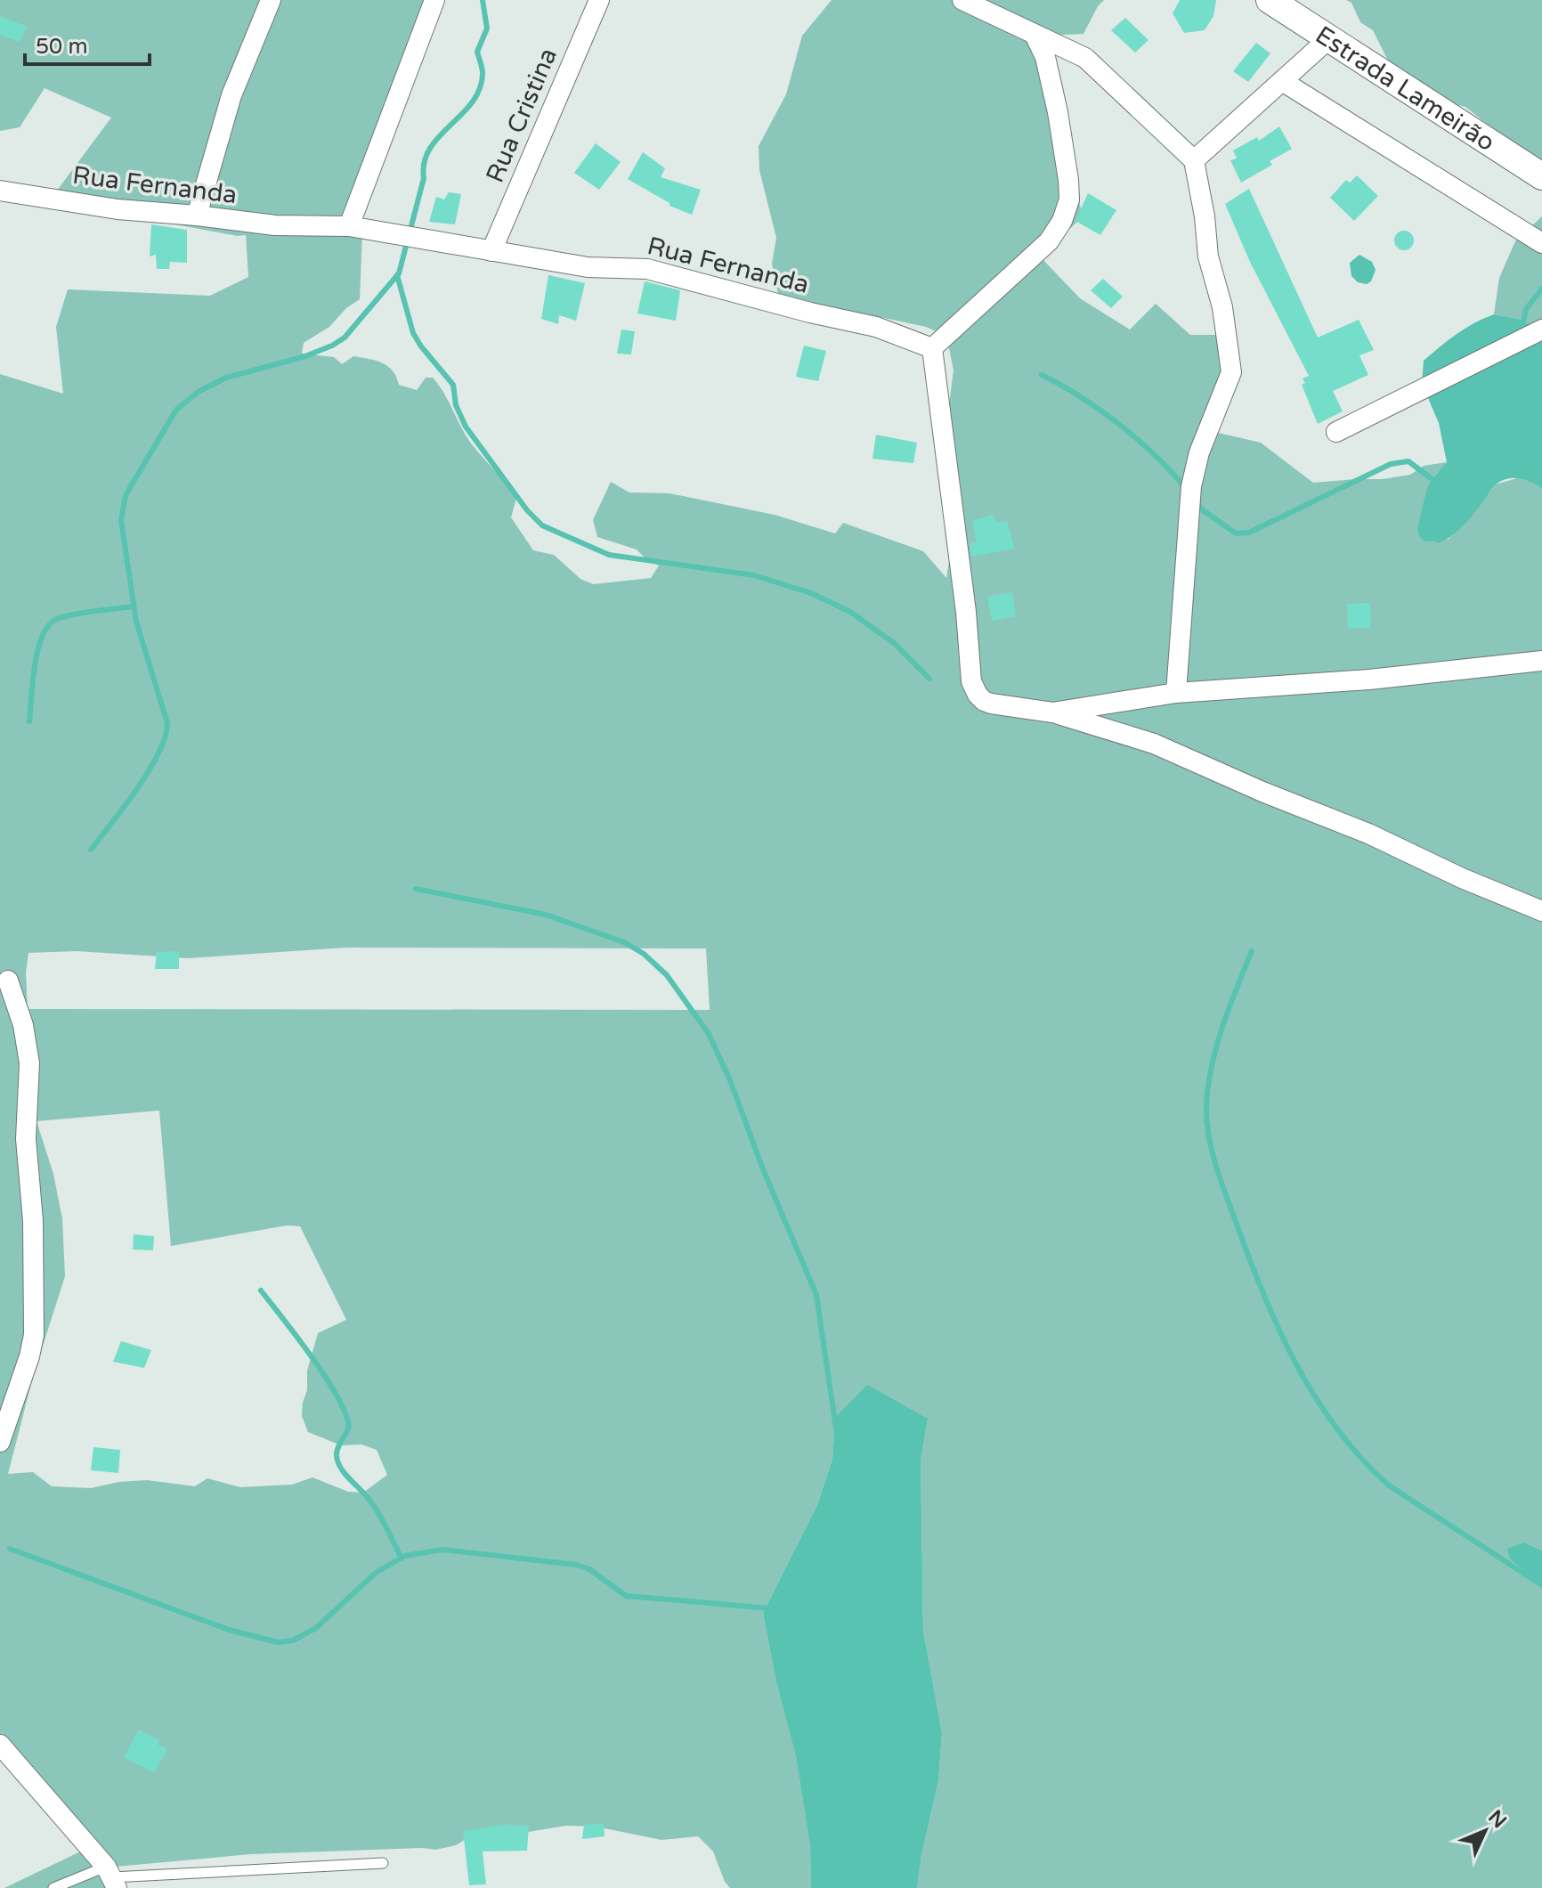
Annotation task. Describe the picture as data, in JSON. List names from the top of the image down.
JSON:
{
  "streets": {
    "street": ["Estrada Lameirão", "Rua Cristina", "Rua Fernanda"]
  },
  "crossings": [
    ["Rua Cristina", "Rua Fernanda"]
  ],
  "scale_bar": "50 m",
  "north": "top right"
}
